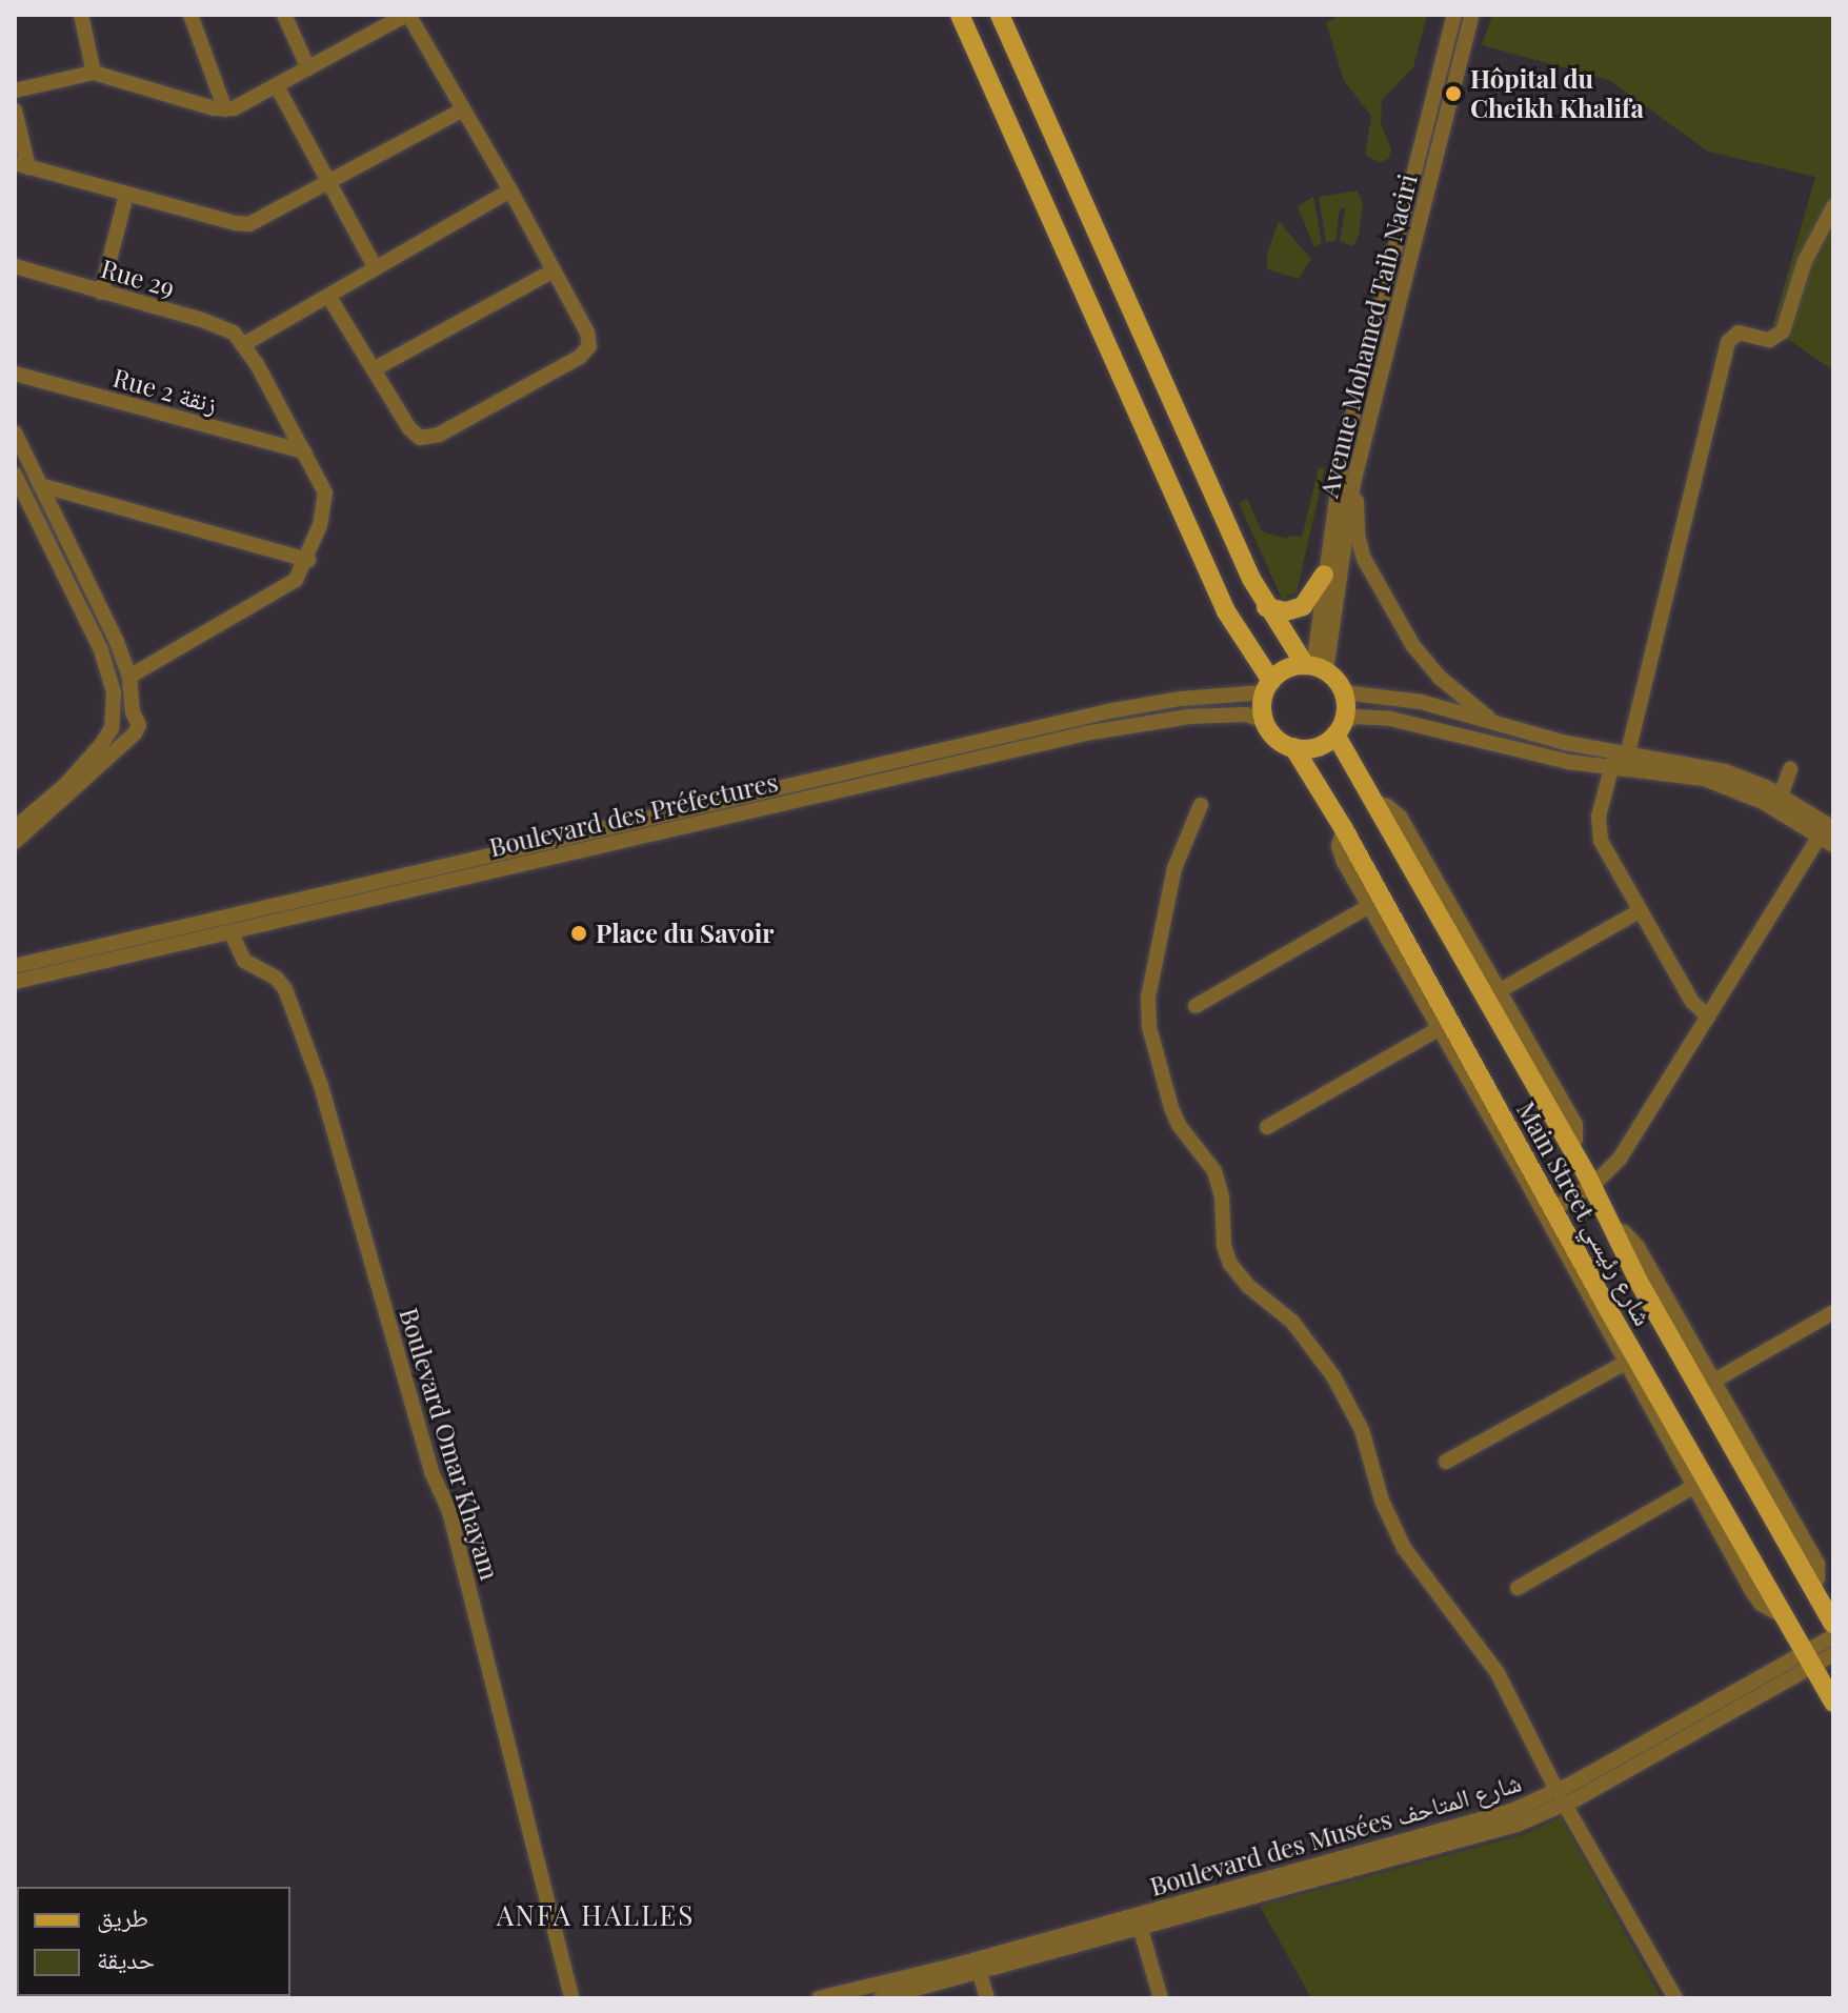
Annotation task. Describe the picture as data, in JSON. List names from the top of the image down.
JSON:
{
  "streets": {
    "main road": ["Main Street شارع رئيسي"],
    "street": [
      "Rue 29",
      "Avenue Mohamed Taib Naciri",
      "Rue 2 زنقة",
      "Boulevard des Préfectures",
      "Boulevard Omar Khayam",
      "Boulevard des Musées شارع المتاحف"
    ]
  },
  "crossings": [
    ["Avenue Mohamed Taib Naciri", "Boulevard des Préfectures"],
    ["Avenue Mohamed Taib Naciri", "Main Street شارع رئيسي"],
    ["Boulevard des Préfectures", "Main Street شارع رئيسي"],
    ["Boulevard des Préfectures", "Boulevard Omar Khayam"],
    ["Main Street شارع رئيسي", "Boulevard des Musées شارع المتاحف"]
  ],
  "districts": ["ANFA HALLES"],
  "places": ["Hôpital du Cheikh Khalifa", "Place du Savoir"],
  "legend": ["طريق", "حديقة"]
}
